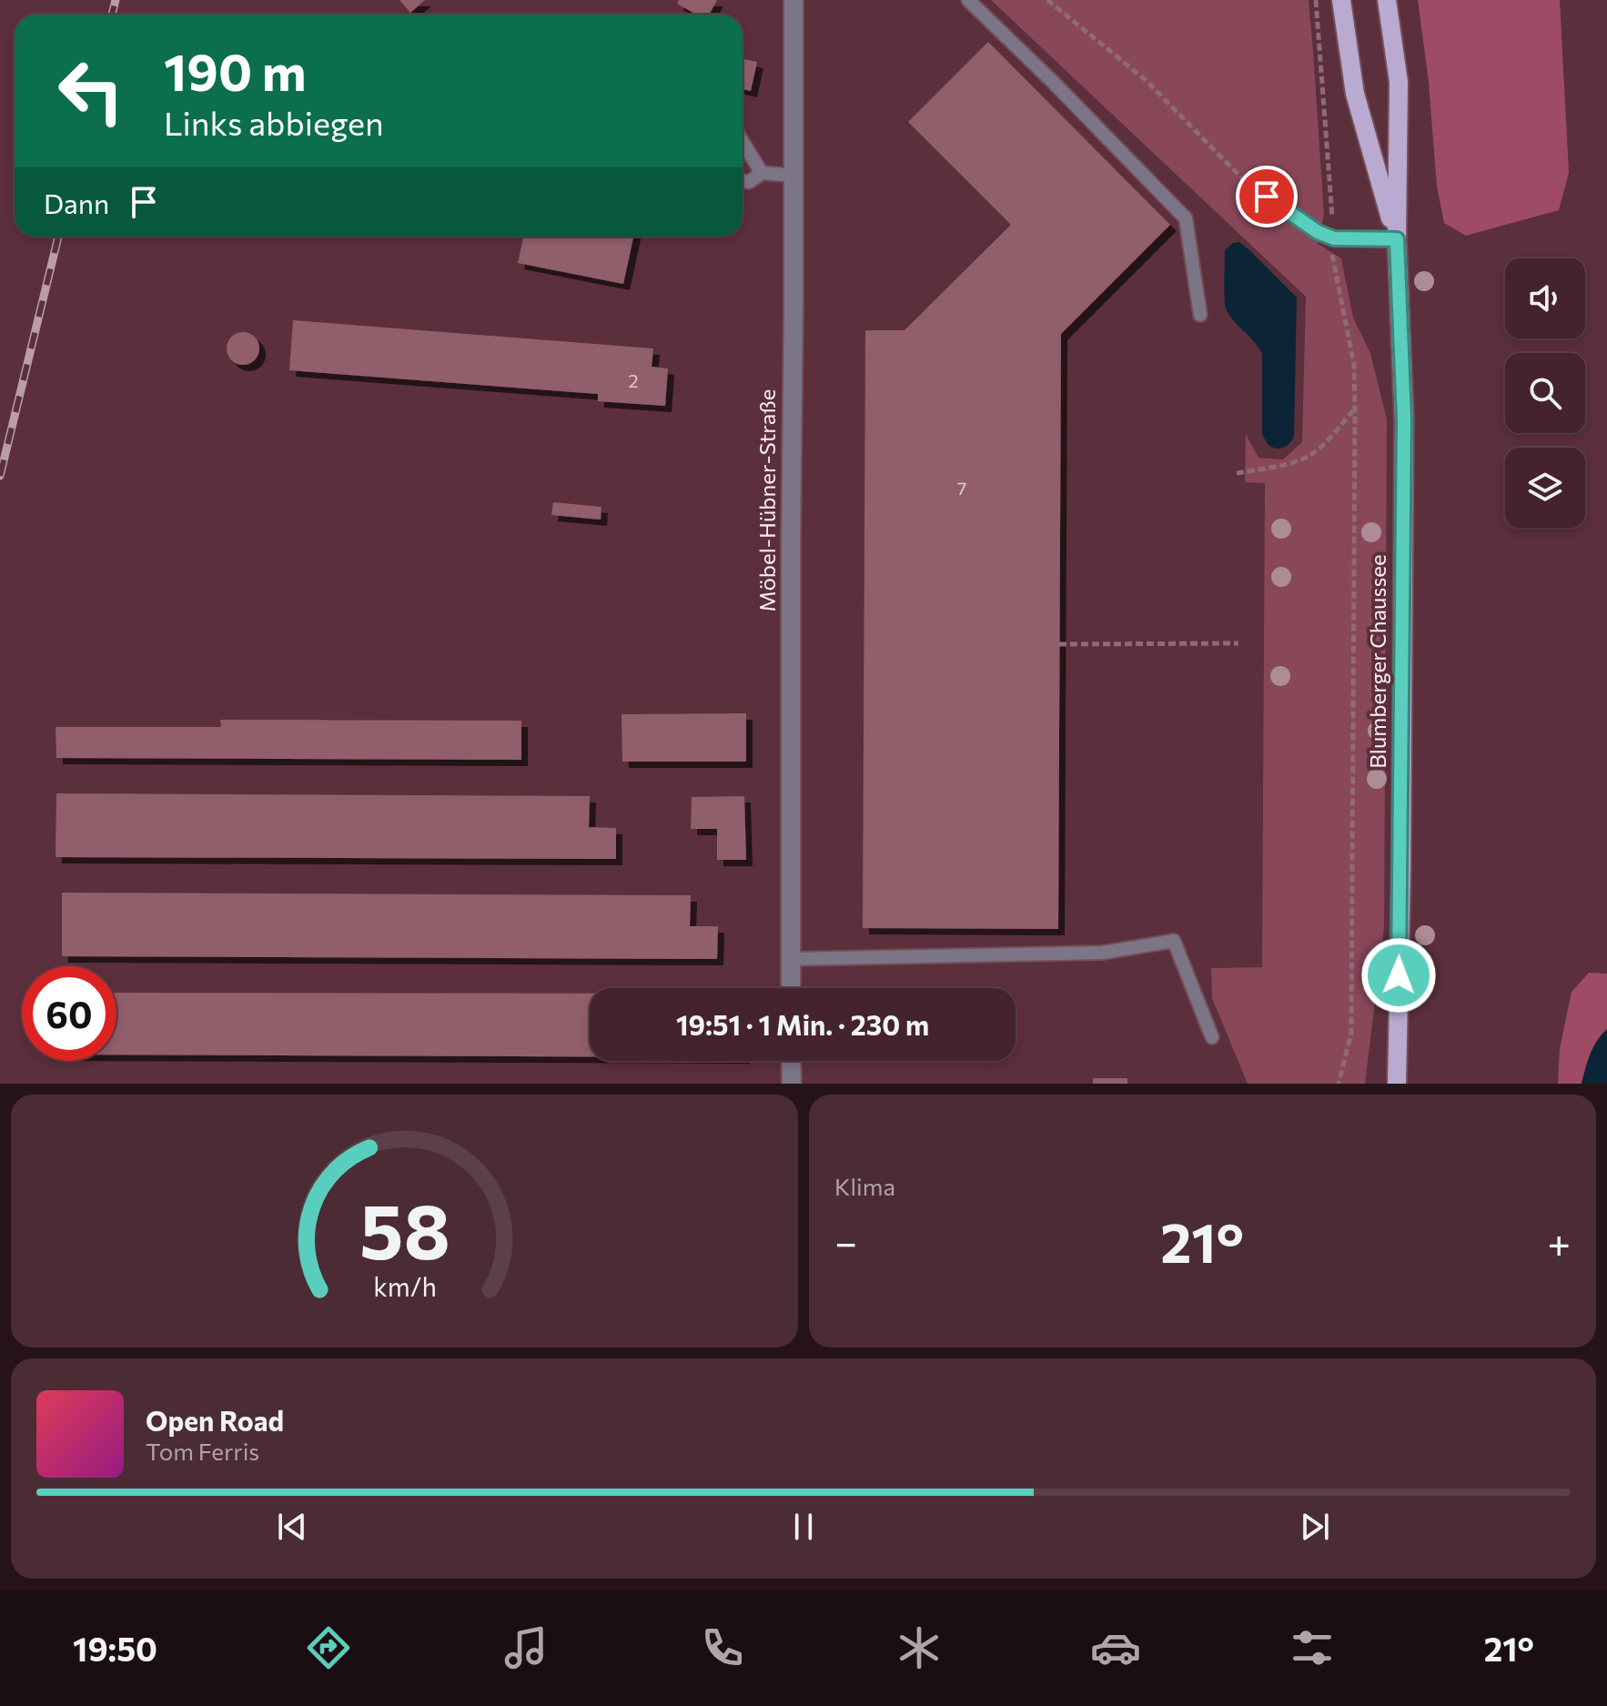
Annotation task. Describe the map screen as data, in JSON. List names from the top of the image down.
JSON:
{
  "streets": {
    "main road": ["Blumberger Chaussee"],
    "street": ["Möbel-Hübner-Straße"]
  },
  "house_numbers": ["2", "7"],
  "page": {
    "turn": ["190 m", "Links abbiegen"],
    "then": "Dann",
    "limit": "60",
    "trip": "19:51 · 1 Min. · 230 m",
    "tile": "Klima",
    "heat": ["−", "21°", "+"],
    "song": ["Open Road", "Tom Ferris"],
    "tabs": ["19:50", "21°"],
    "gauge": ["58", "km/h"]
  }
}
